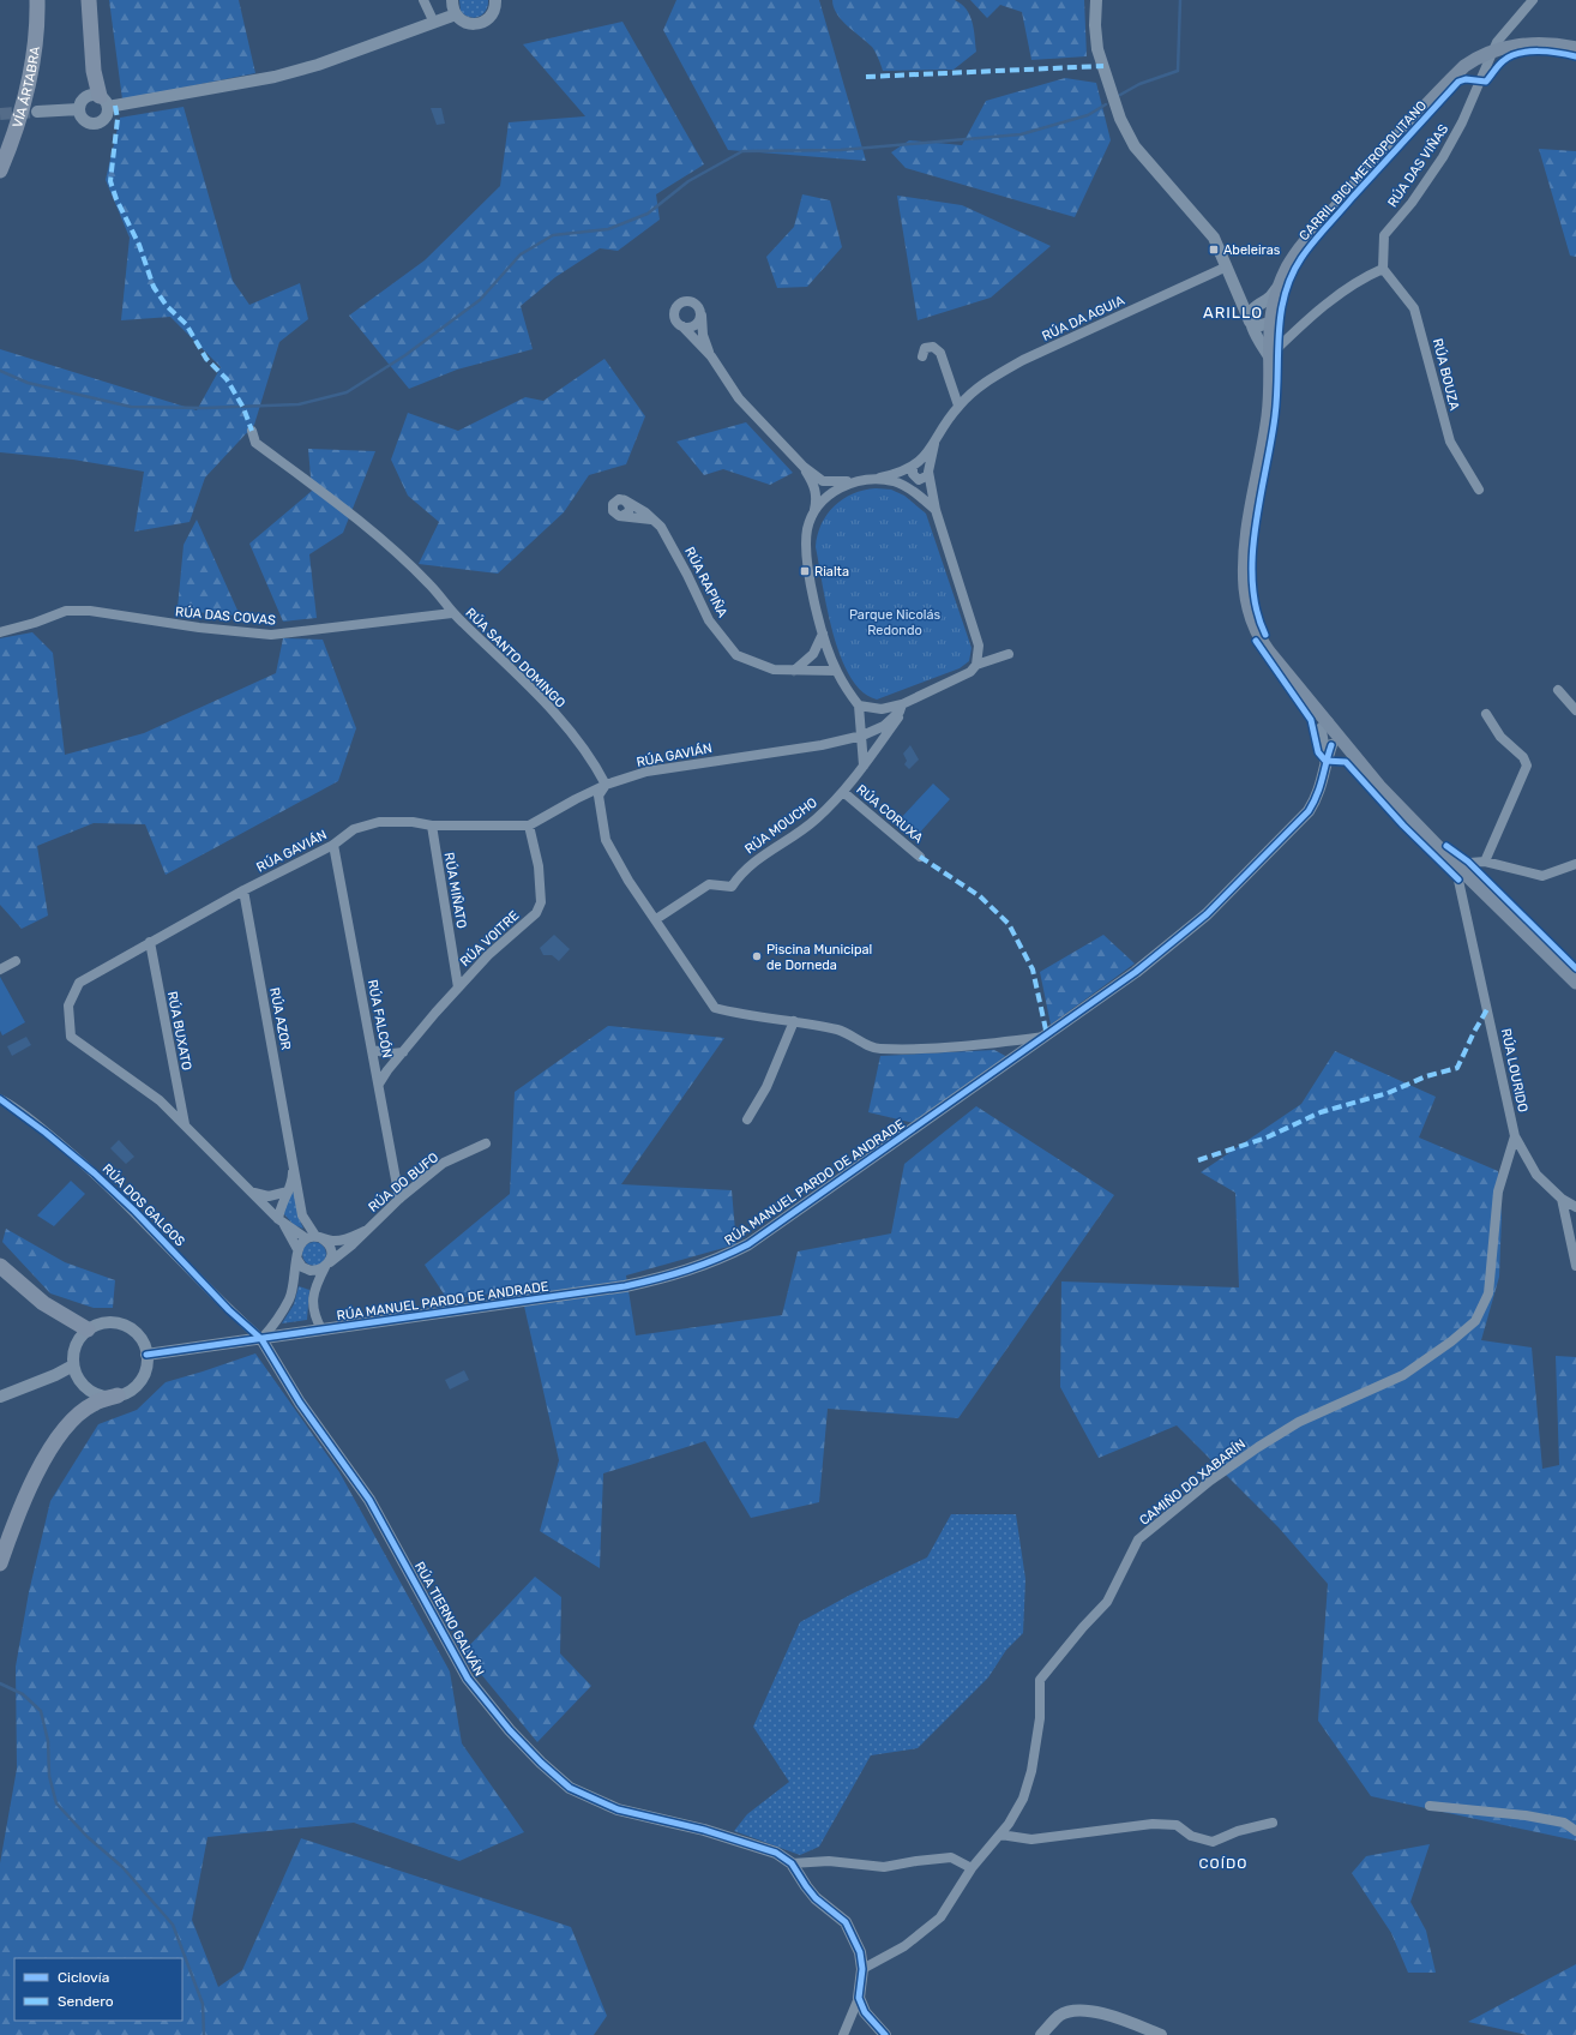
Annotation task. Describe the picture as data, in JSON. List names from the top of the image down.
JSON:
{
  "streets": {
    "highway": ["VÍA ÁRTABRA"],
    "street": [
      "RÚA DAS VIÑAS",
      "RÚA DA AGUIA",
      "RÚA BOUZA",
      "RÚA RAPIÑA",
      "RÚA DAS COVAS",
      "RÚA SANTO DOMINGO",
      "RÚA GAVIÁN",
      "RÚA CORUXA",
      "RÚA MOUCHO",
      "RÚA MIÑATO",
      "RÚA VOITRE",
      "RÚA AZOR",
      "RÚA FALCÓN",
      "RÚA BUXATO",
      "RÚA LOURIDO",
      "RÚA DO BUFO",
      "RÚA MANUEL PARDO DE ANDRADE",
      "RÚA DOS GALGOS",
      "CAMIÑO DO XABARÍN",
      "RÚA TIERNO GALVÁN"
    ],
    "cycle path": ["CARRIL BICI METROPOLITANO"]
  },
  "crossings": [
    ["RÚA DAS VIÑAS", "RÚA BOUZA"],
    ["RÚA DA AGUIA", "RÚA RAPIÑA"],
    ["RÚA DAS COVAS", "RÚA SANTO DOMINGO"],
    ["RÚA SANTO DOMINGO", "RÚA GAVIÁN"],
    ["RÚA GAVIÁN", "RÚA MIÑATO"],
    ["RÚA GAVIÁN", "RÚA VOITRE"],
    ["RÚA GAVIÁN", "RÚA AZOR"],
    ["RÚA GAVIÁN", "RÚA FALCÓN"],
    ["RÚA GAVIÁN", "RÚA BUXATO"],
    ["RÚA GAVIÁN", "RÚA DO BUFO"],
    ["RÚA CORUXA", "RÚA MOUCHO"],
    ["RÚA MIÑATO", "RÚA VOITRE"],
    ["RÚA VOITRE", "RÚA FALCÓN"],
    ["RÚA AZOR", "RÚA DO BUFO"],
    ["RÚA FALCÓN", "RÚA DO BUFO"],
    ["RÚA LOURIDO", "CAMIÑO DO XABARÍN"],
    ["RÚA DO BUFO", "RÚA MANUEL PARDO DE ANDRADE"],
    ["RÚA MANUEL PARDO DE ANDRADE", "RÚA DOS GALGOS"],
    ["RÚA MANUEL PARDO DE ANDRADE", "RÚA TIERNO GALVÁN"],
    ["RÚA DOS GALGOS", "RÚA TIERNO GALVÁN"],
    ["CAMIÑO DO XABARÍN", "RÚA TIERNO GALVÁN"]
  ],
  "districts": ["ARILLO", "COÍDO"],
  "parks": ["Parque Nicolás Redondo"],
  "places": {
    "transit": ["Abeleiras", "Rialta"],
    "other": ["Piscina Municipal de Dorneda"]
  },
  "legend": ["Ciclovía", "Sendero"]
}
